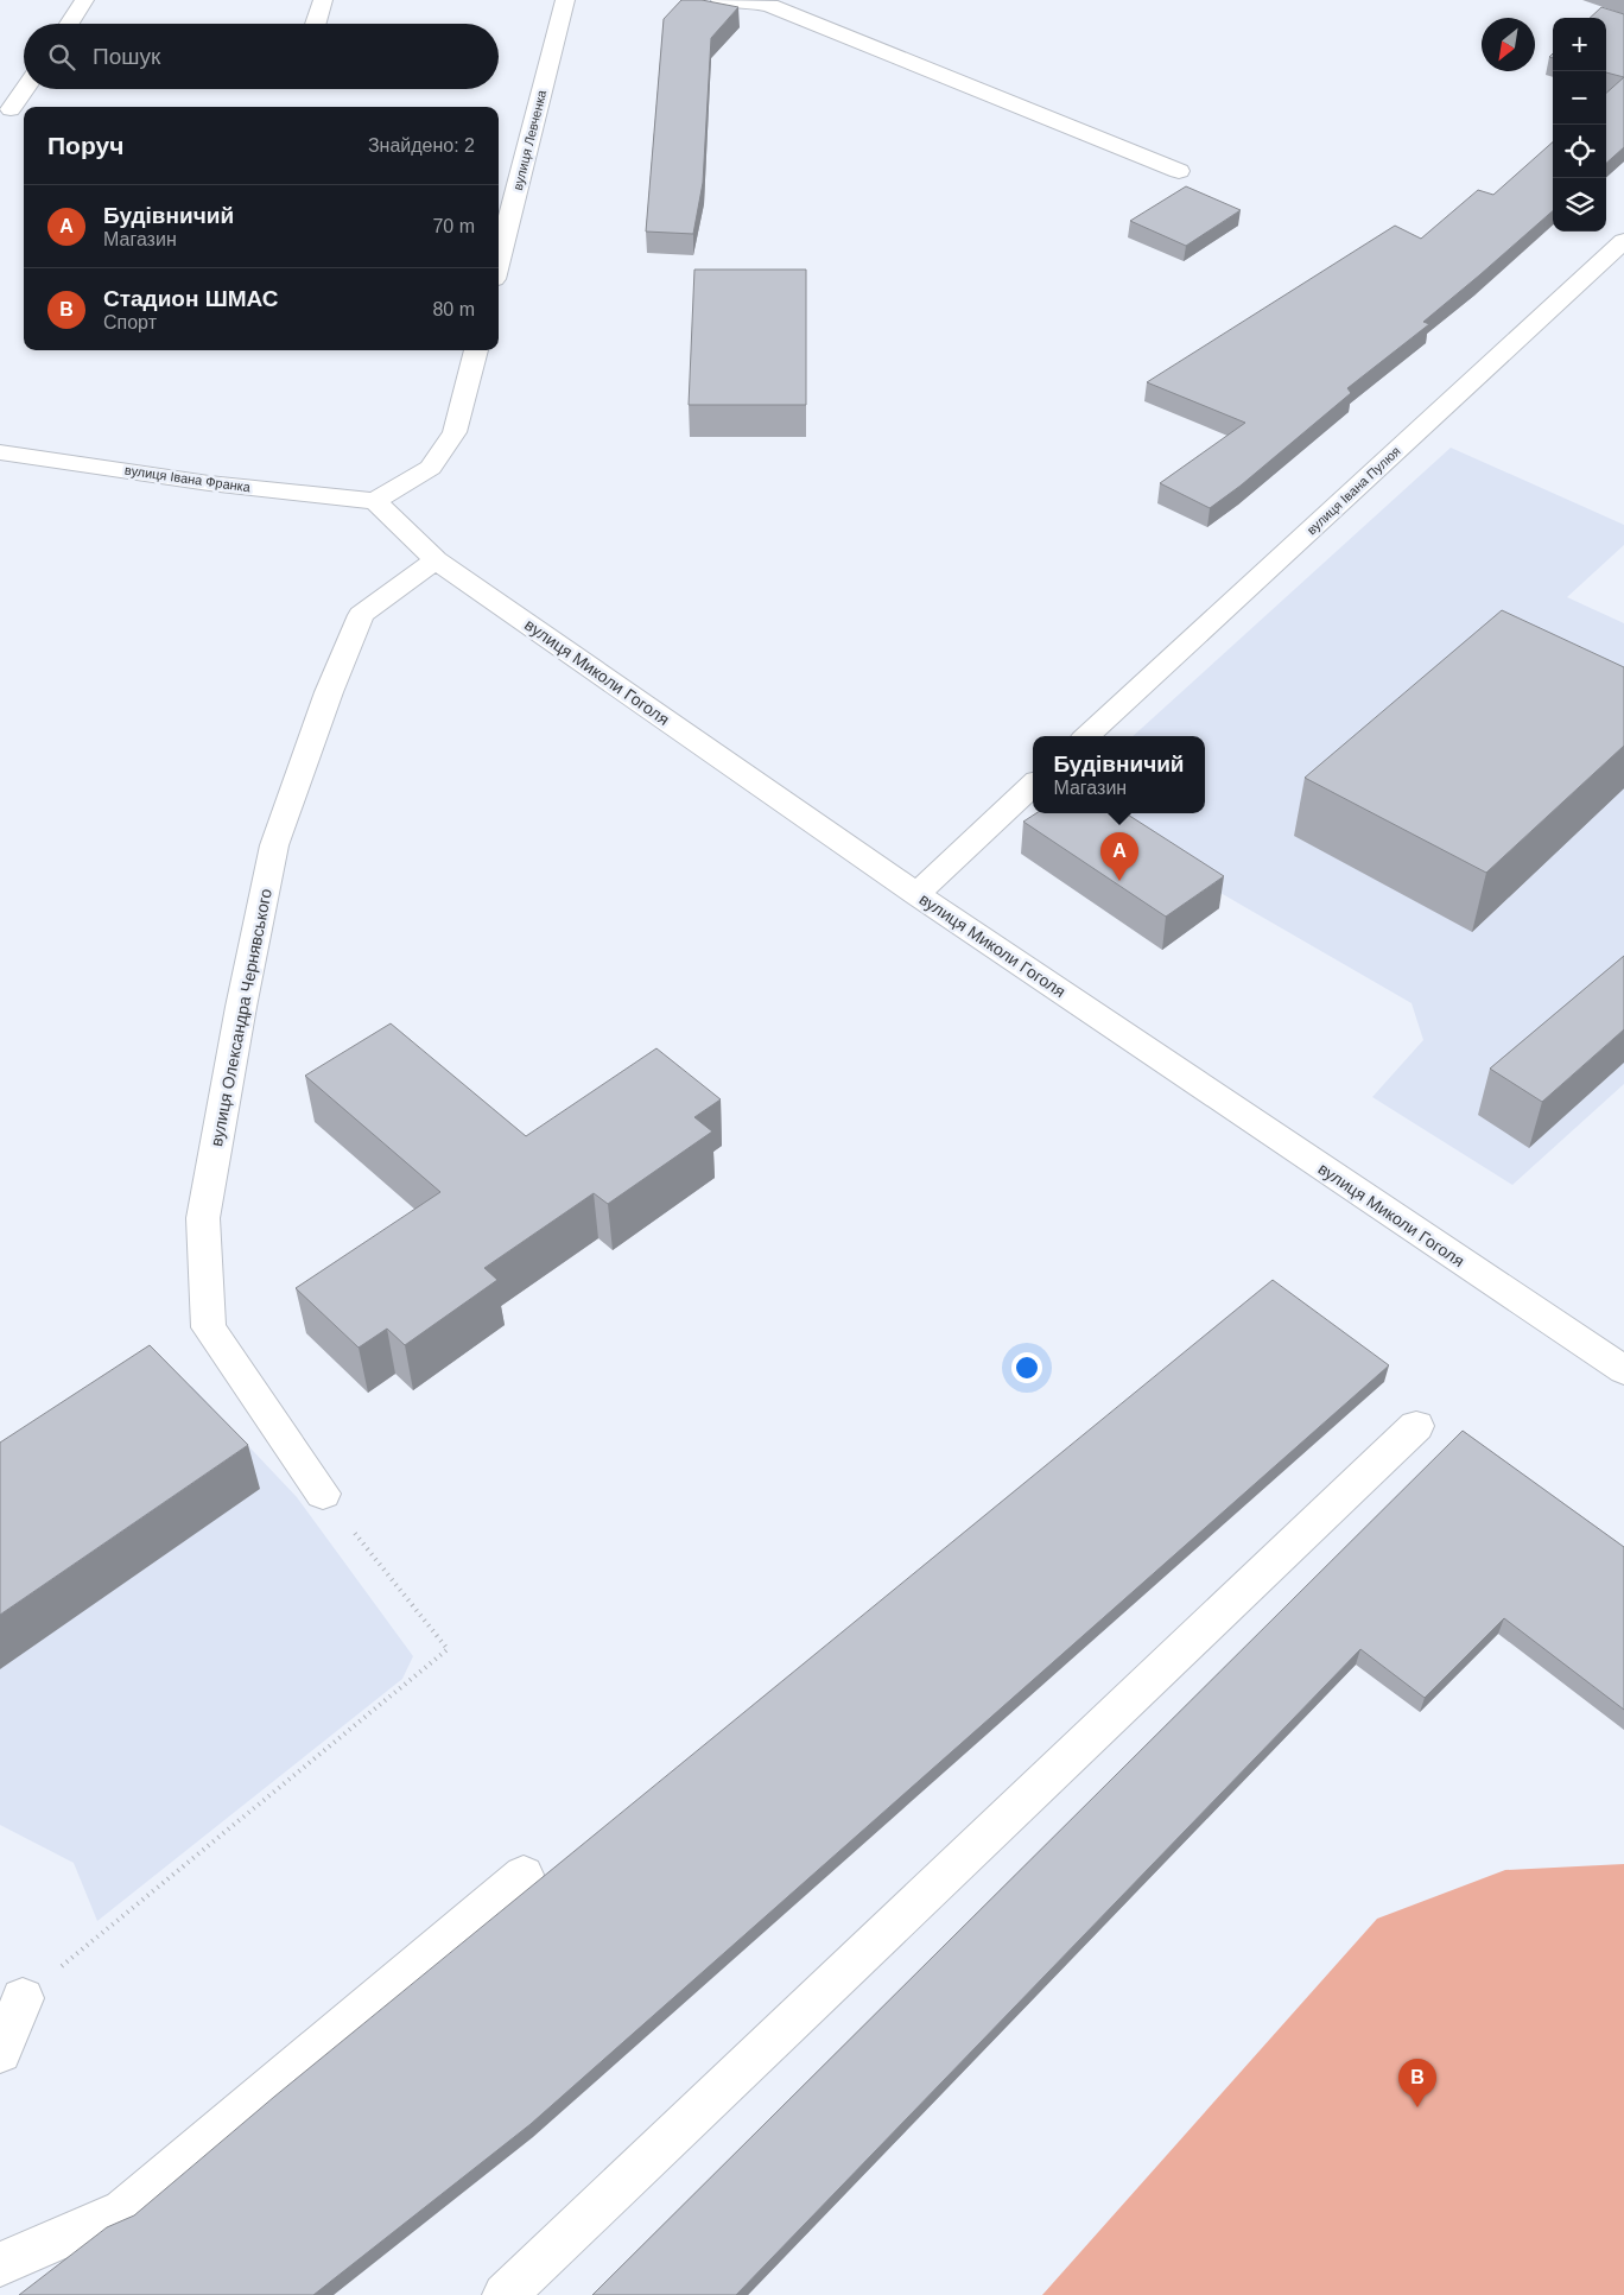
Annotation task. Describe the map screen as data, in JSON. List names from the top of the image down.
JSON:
{
  "streets": {
    "street": [
      "вулиця Левченка",
      "вулиця Івана Франка",
      "вулиця Івана Пулюя",
      "вулиця Миколи Гоголя",
      "вулиця Олександра Чернявського"
    ]
  },
  "crossings": [
    ["вулиця Івана Франка", "вулиця Миколи Гоголя"],
    ["вулиця Миколи Гоголя", "вулиця Олександра Чернявського"]
  ],
  "north": "bottom left",
  "page": {
    "map_buttons": ["+", "−"],
    "search": "Пошук",
    "heading": ["Поруч", "Знайдено: 2"],
    "list": [
      {
        "mark": "A",
        "name": "Будівничий",
        "note": "Магазин",
        "value": "70 m"
      },
      {
        "mark": "B",
        "name": "Стадион ШМАС",
        "note": "Спорт",
        "value": "80 m"
      }
    ],
    "popup": ["Будівничий", "Магазин"],
    "pins": ["A", "B"]
  }
}
